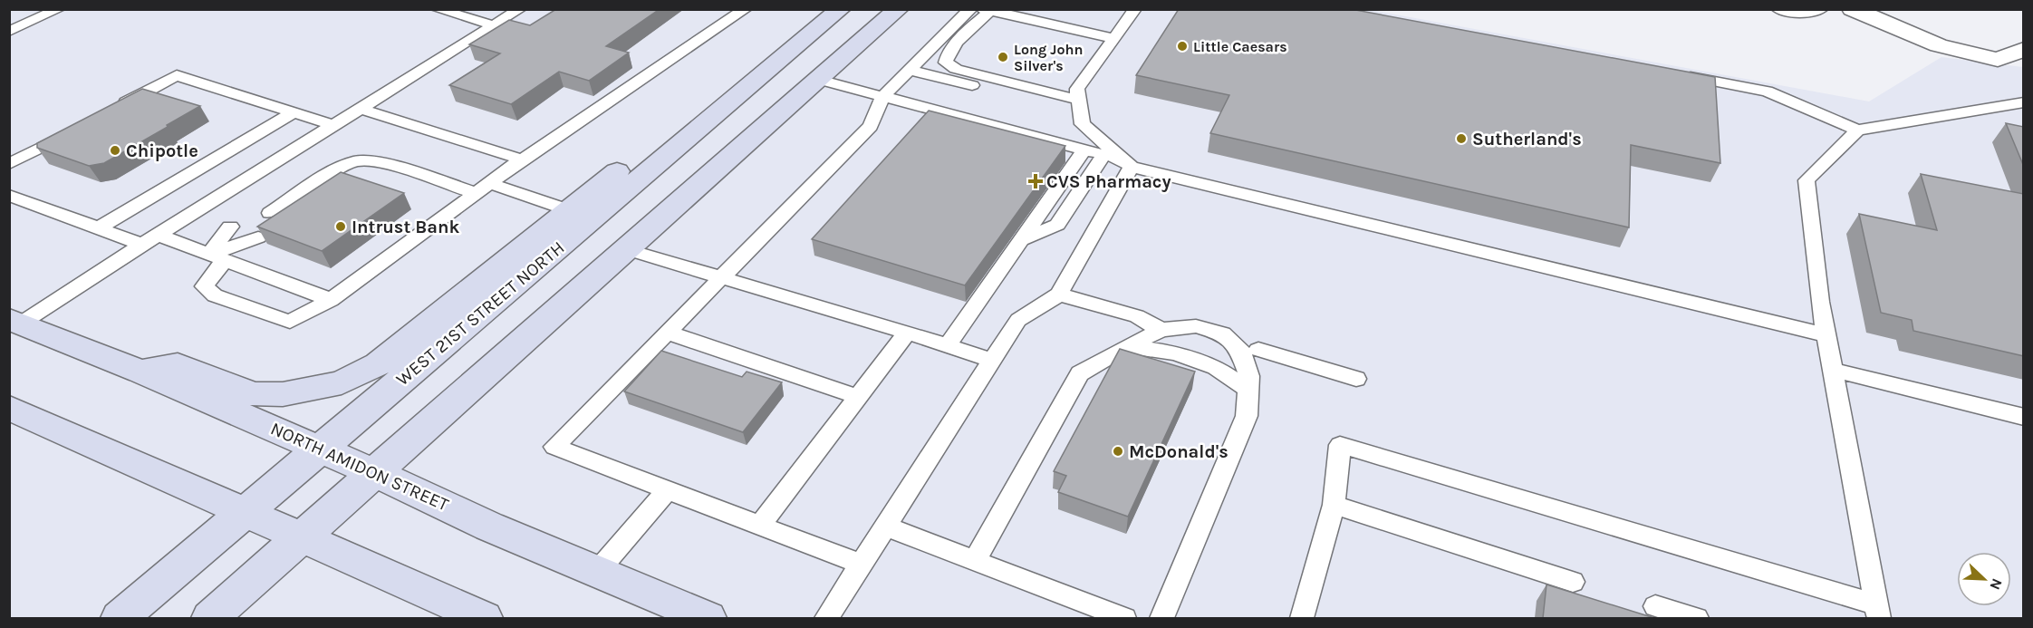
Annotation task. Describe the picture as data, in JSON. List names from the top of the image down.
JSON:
{
  "streets": {
    "main road": ["WEST 21ST STREET NORTH", "NORTH AMIDON STREET"]
  },
  "crossings": [
    ["WEST 21ST STREET NORTH", "NORTH AMIDON STREET"]
  ],
  "places": {
    "other": [
      "Little Caesars",
      "Long John Silver's",
      "Sutherland's",
      "Chipotle",
      "Intrust Bank",
      "McDonald's"
    ],
    "health": ["CVS Pharmacy"]
  },
  "north": "bottom right"
}
